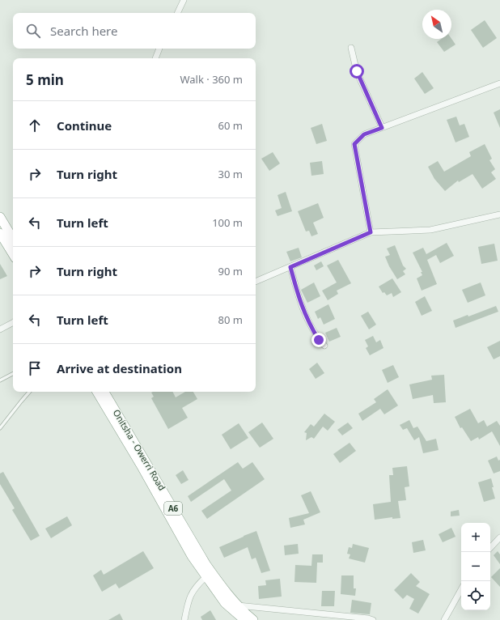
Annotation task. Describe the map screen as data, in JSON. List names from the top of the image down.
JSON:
{
  "streets": {
    "highway": ["Onitsha - Owerri Road", "A6"]
  },
  "north": "top left",
  "page": {
    "search": "Search here",
    "heading": ["5 min", "Walk · 360 m"],
    "list": [
      ["Continue", "60 m"],
      ["Turn right", "30 m"],
      ["Turn left", "100 m"],
      ["Turn right", "90 m"],
      ["Turn left", "80 m"],
      "Arrive at destination"
    ],
    "map_buttons": ["+", "−"]
  }
}
